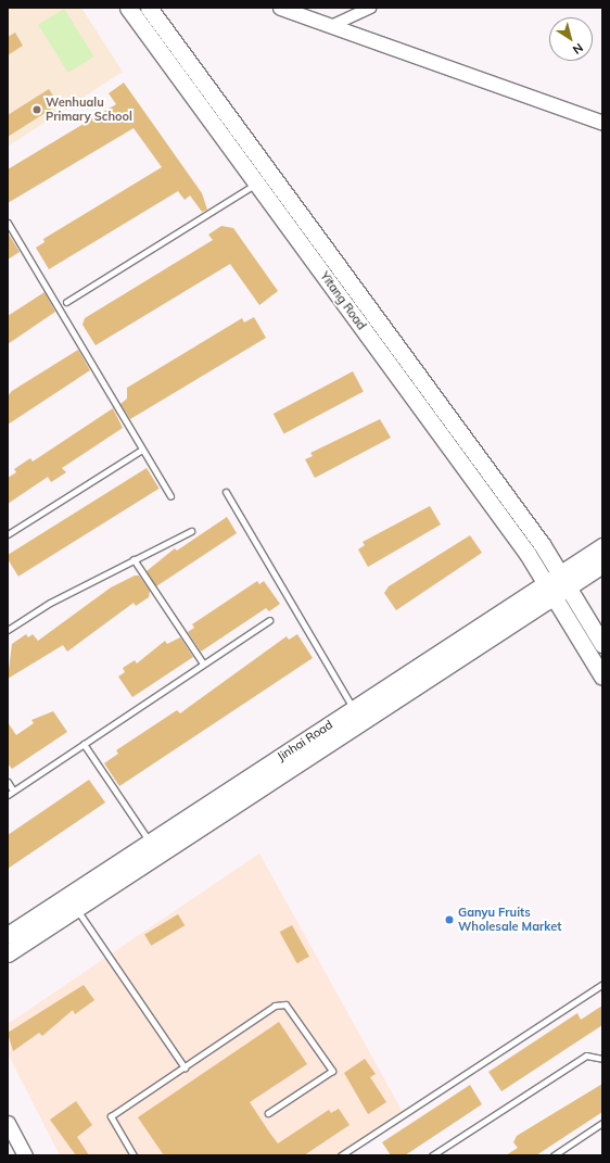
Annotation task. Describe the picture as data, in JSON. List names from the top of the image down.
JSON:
{
  "streets": {
    "main road": ["Yitang Road", "Jinhai Road"]
  },
  "crossings": [
    ["Yitang Road", "Jinhai Road"]
  ],
  "places": ["Wenhualu Primary School", "Ganyu Fruits Wholesale Market"],
  "north": "bottom right"
}
